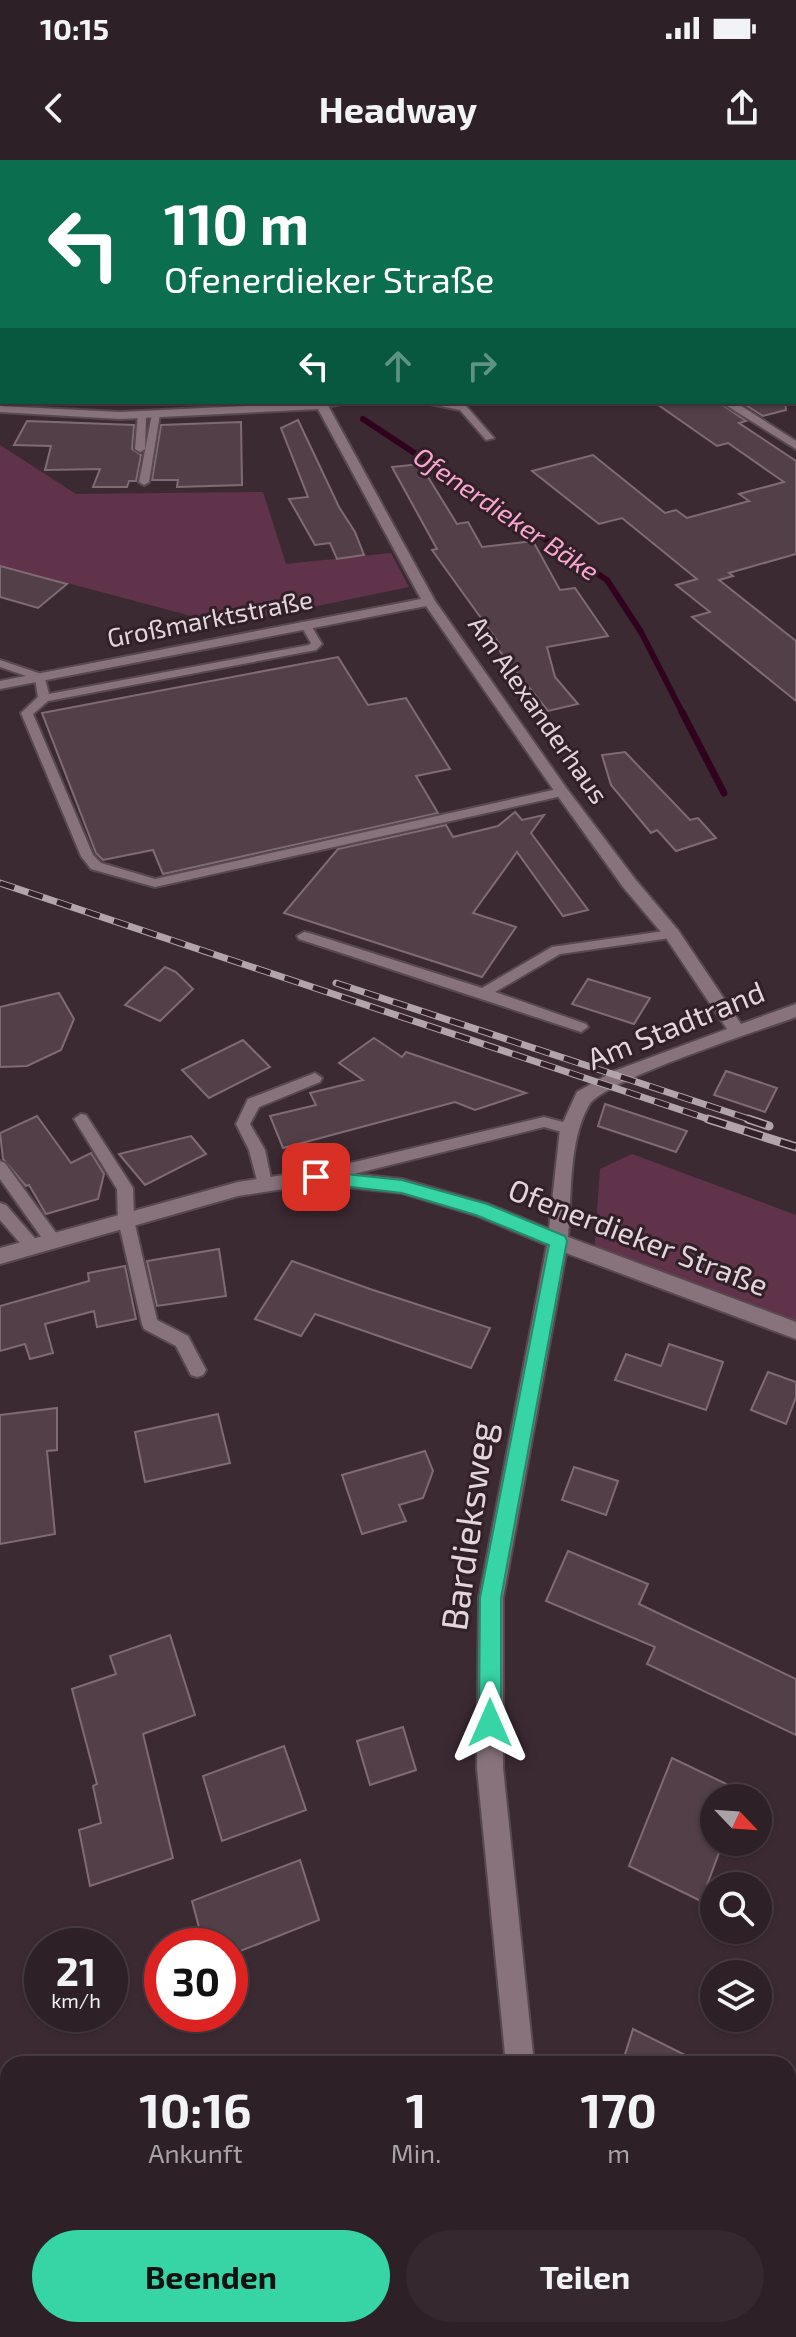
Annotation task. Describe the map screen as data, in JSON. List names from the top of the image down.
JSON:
{
  "streets": {
    "street": [
      "Großmarktstraße",
      "Am Alexanderhaus",
      "Am Stadtrand",
      "Ofenerdieker Straße",
      "Bardieksweg"
    ]
  },
  "crossings": [
    ["Großmarktstraße", "Am Alexanderhaus"],
    ["Am Alexanderhaus", "Am Stadtrand"],
    ["Am Stadtrand", "Ofenerdieker Straße"],
    ["Am Stadtrand", "Bardieksweg"],
    ["Ofenerdieker Straße", "Bardieksweg"]
  ],
  "water": ["Ofenerdieker Bäke"],
  "north": "bottom right",
  "page": {
    "status": "10:15",
    "header": "Headway",
    "turn": ["110 m", "Ofenerdieker Straße"],
    "speed": "21 km/h",
    "limit": "30",
    "eta": [
      "10:16",
      "Ankunft",
      "1",
      "Min.",
      "170",
      "m"
    ],
    "buttons": ["Beenden", "Teilen"]
  }
}
